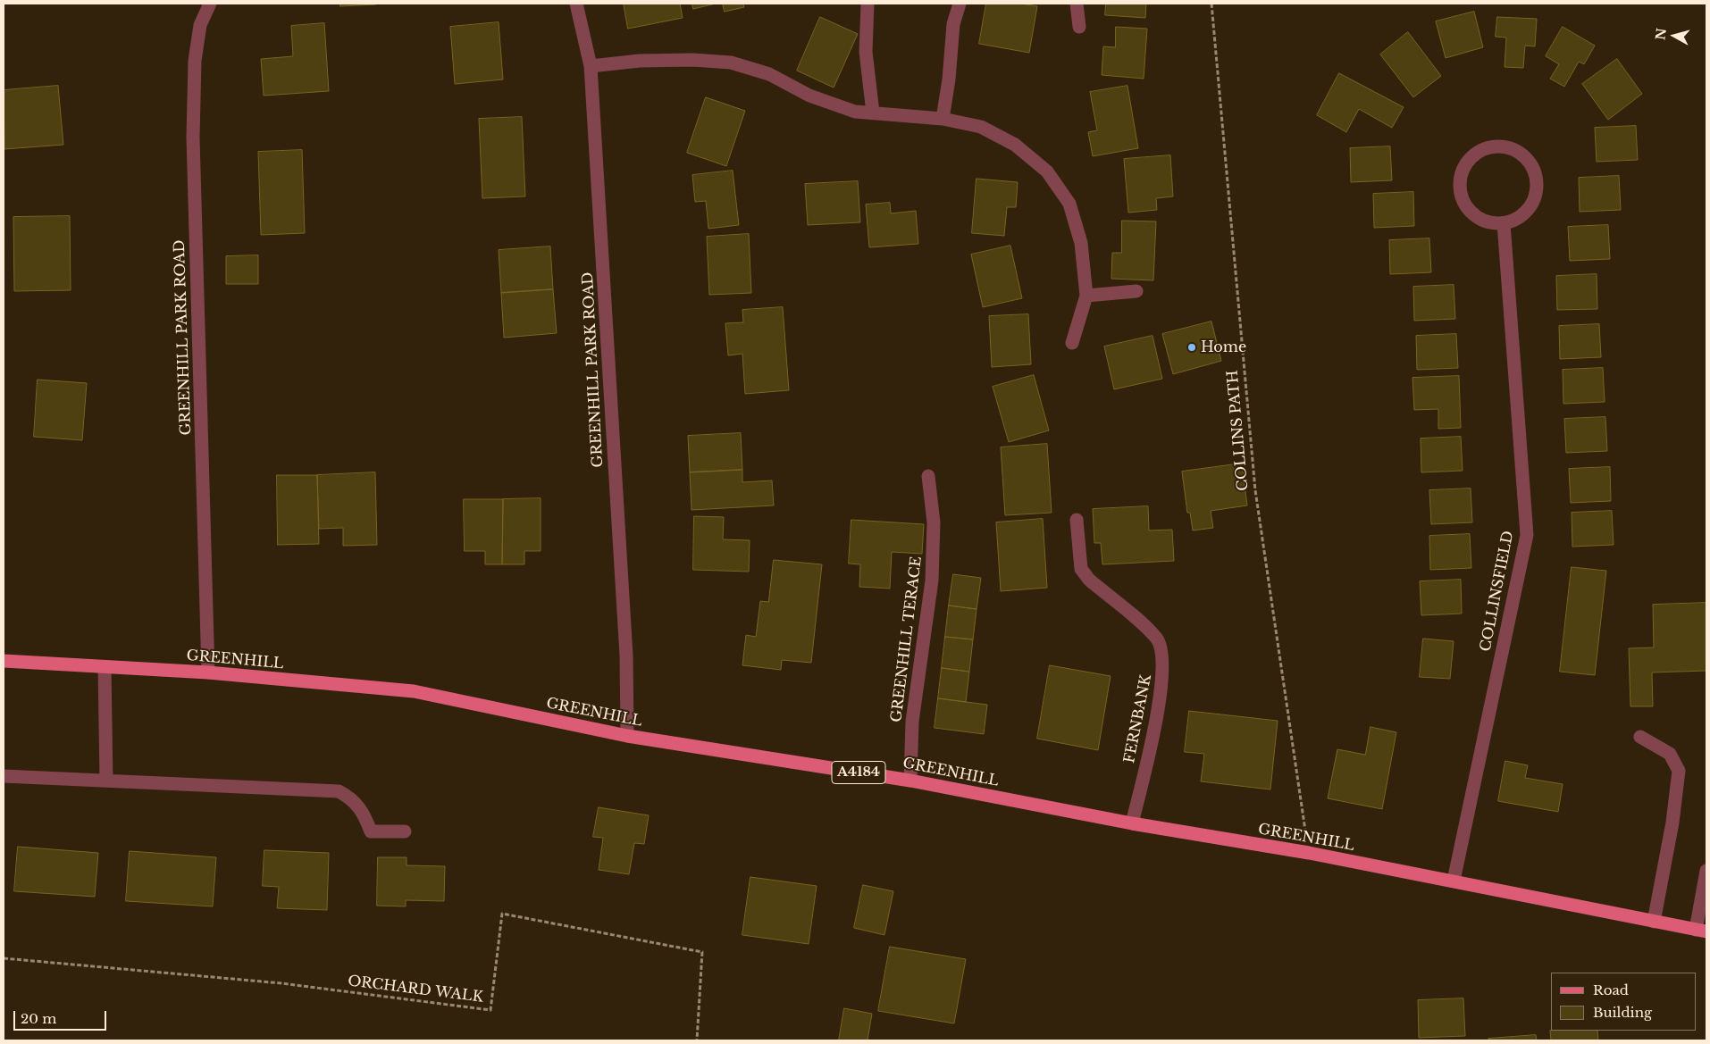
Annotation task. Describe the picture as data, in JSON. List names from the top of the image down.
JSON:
{
  "streets": {
    "main road": ["GREENHILL", "A4184"],
    "street": [
      "GREENHILL PARK ROAD",
      "COLLINSFIELD",
      "GREENHILL TERACE",
      "FERNBANK"
    ],
    "path": ["COLLINS PATH", "ORCHARD WALK"]
  },
  "crossings": [
    ["GREENHILL PARK ROAD", "GREENHILL"],
    ["COLLINS PATH", "GREENHILL"],
    ["COLLINSFIELD", "GREENHILL"],
    ["GREENHILL TERACE", "GREENHILL"],
    ["GREENHILL", "FERNBANK"]
  ],
  "places": ["Home"],
  "legend": ["Road", "Building"],
  "scale_bar": "20 m",
  "north": "left"
}
